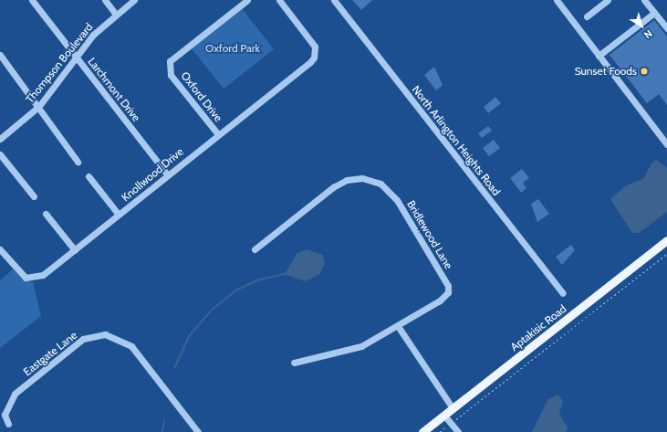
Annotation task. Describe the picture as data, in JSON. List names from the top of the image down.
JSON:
{
  "streets": {
    "main road": ["Aptakisic Road"],
    "street": [
      "Thompson Boulevard",
      "Larchmont Drive",
      "Oxford Drive",
      "North Arlington Heights Road",
      "Knollwood Drive",
      "Bridlewood Lane",
      "Eastgate Lane"
    ]
  },
  "crossings": [
    ["Thompson Boulevard", "Larchmont Drive"],
    ["Larchmont Drive", "Knollwood Drive"],
    ["Oxford Drive", "Knollwood Drive"]
  ],
  "parks": ["Oxford Park"],
  "places": ["Sunset Foods"],
  "north": "bottom right"
}
